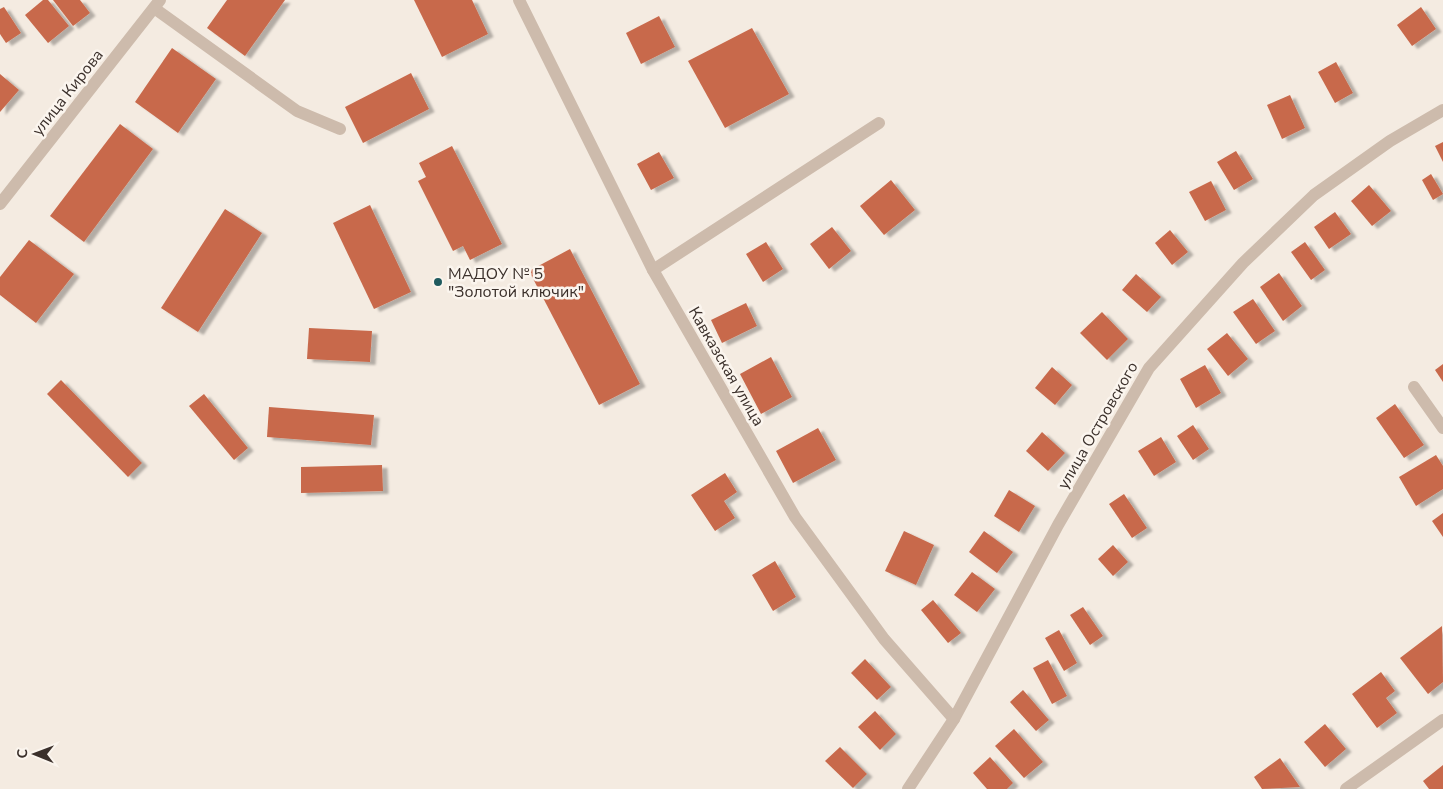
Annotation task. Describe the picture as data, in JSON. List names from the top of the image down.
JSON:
{
  "streets": {
    "street": ["улица Кирова", "Кавказская улица", "улица Островского"]
  },
  "crossings": [
    ["Кавказская улица", "улица Островского"]
  ],
  "places": ["МАДОУ № 5 \"Золотой ключик\""],
  "north": "left"
}
